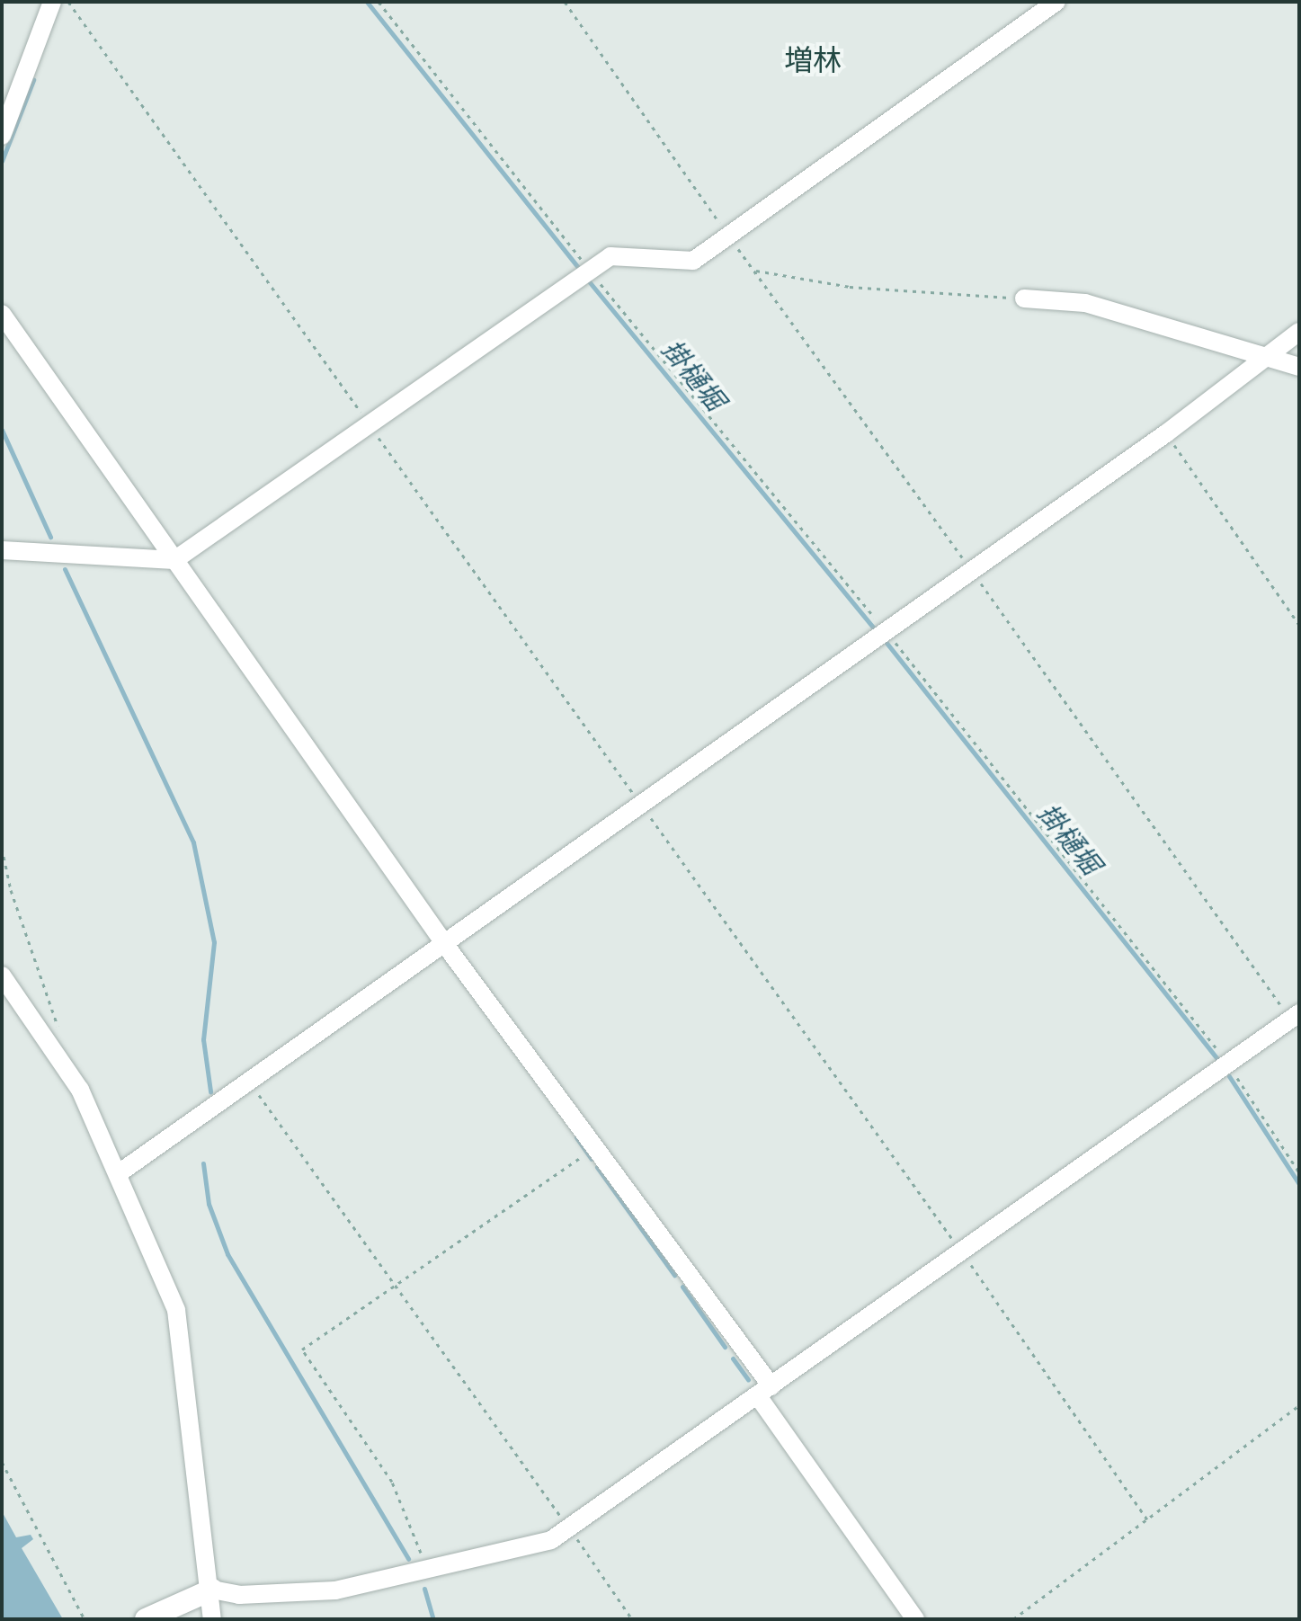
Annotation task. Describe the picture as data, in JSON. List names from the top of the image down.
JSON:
{
  "districts": ["増林"],
  "water": ["掛樋堀"]
}
